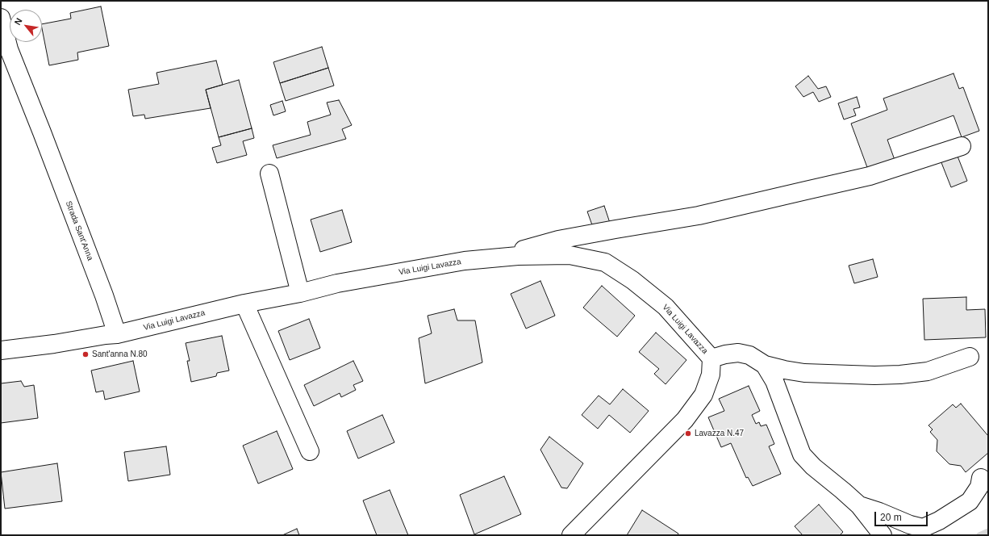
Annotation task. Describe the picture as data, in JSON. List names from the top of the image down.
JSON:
{
  "streets": {
    "street": ["Strada Sant'Anna", "Via Luigi Lavazza"]
  },
  "crossings": [
    ["Strada Sant'Anna", "Via Luigi Lavazza"]
  ],
  "places": ["Sant'anna N.80", "Lavazza N.47"],
  "scale_bar": "20 m",
  "north": "top left"
}
